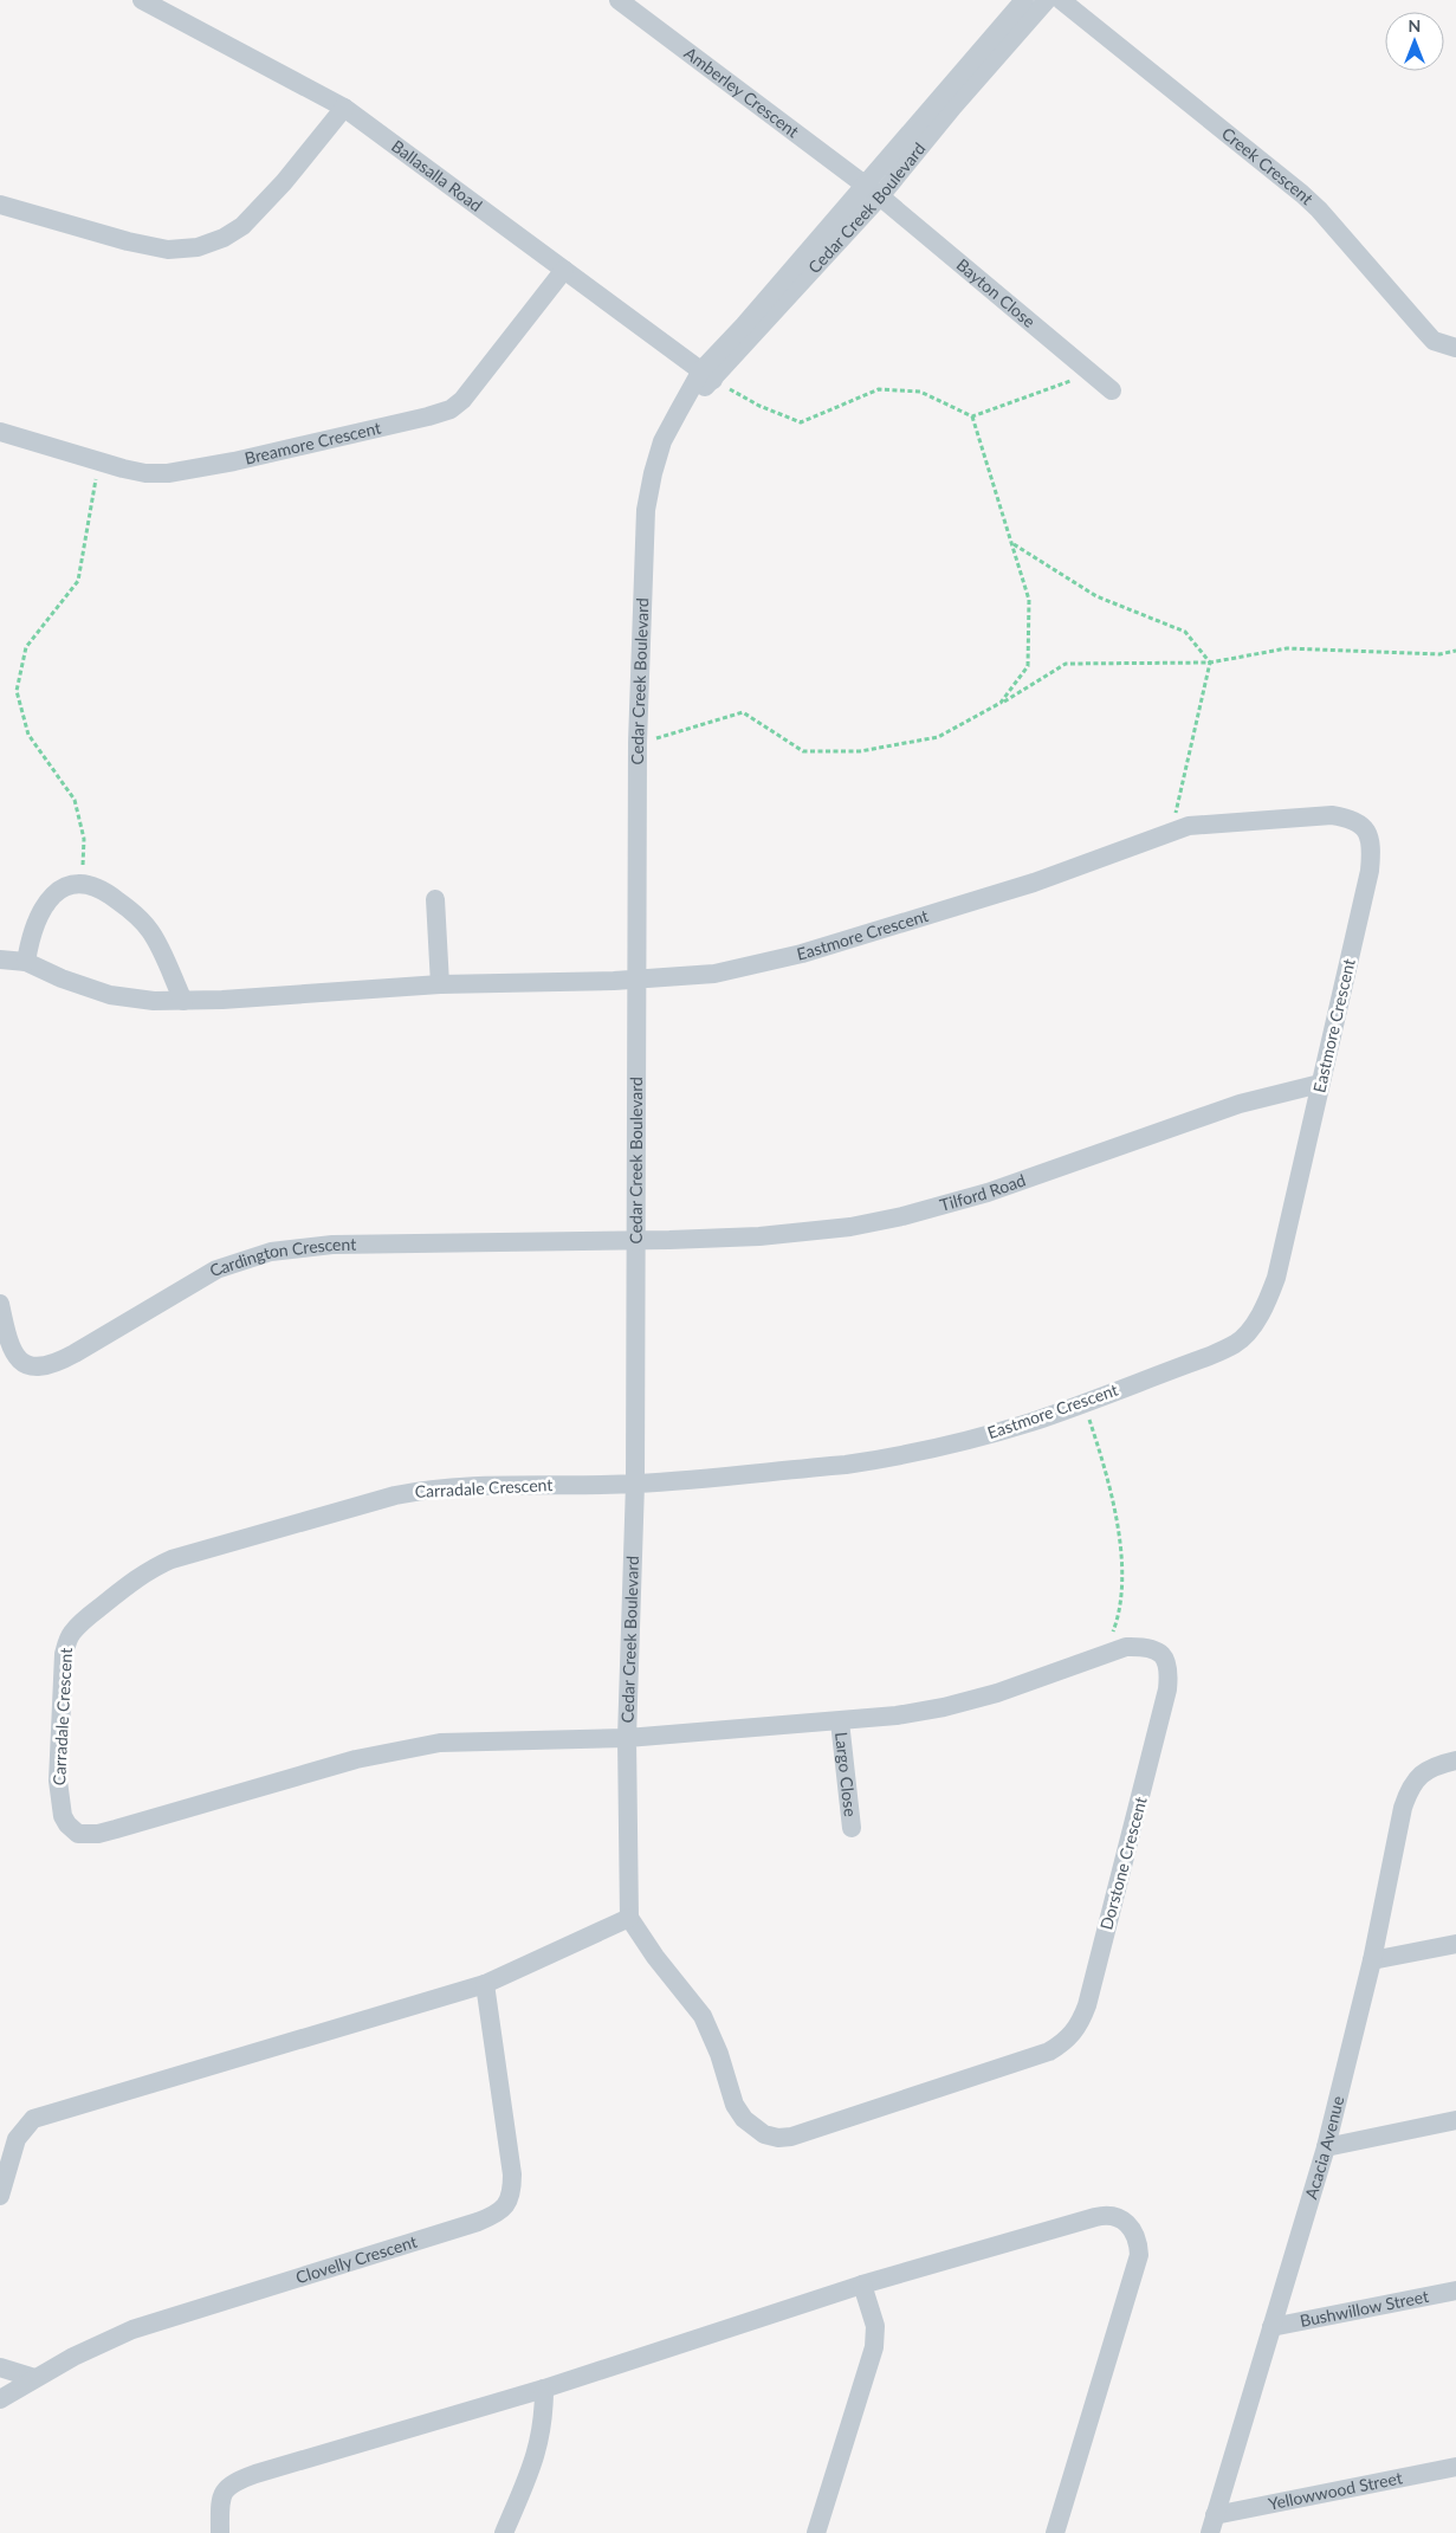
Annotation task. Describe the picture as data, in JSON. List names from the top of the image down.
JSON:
{
  "streets": {
    "street": [
      "Amberley Crescent",
      "Creek Crescent",
      "Ballasalla Road",
      "Cedar Creek Boulevard",
      "Bayton Close",
      "Breamore Crescent",
      "Eastmore Crescent",
      "Tilford Road",
      "Cardington Crescent",
      "Carradale Crescent",
      "Largo Close",
      "Dorstone Crescent",
      "Acacia Avenue",
      "Clovelly Crescent",
      "Bushwillow Street",
      "Yellowwood Street"
    ]
  },
  "crossings": [
    ["Amberley Crescent", "Cedar Creek Boulevard"],
    ["Amberley Crescent", "Bayton Close"],
    ["Ballasalla Road", "Cedar Creek Boulevard"],
    ["Ballasalla Road", "Breamore Crescent"],
    ["Cedar Creek Boulevard", "Bayton Close"],
    ["Cedar Creek Boulevard", "Eastmore Crescent"],
    ["Cedar Creek Boulevard", "Tilford Road"],
    ["Cedar Creek Boulevard", "Cardington Crescent"],
    ["Cedar Creek Boulevard", "Carradale Crescent"],
    ["Cedar Creek Boulevard", "Dorstone Crescent"],
    ["Eastmore Crescent", "Tilford Road"],
    ["Eastmore Crescent", "Carradale Crescent"],
    ["Tilford Road", "Cardington Crescent"],
    ["Carradale Crescent", "Dorstone Crescent"],
    ["Largo Close", "Dorstone Crescent"],
    ["Acacia Avenue", "Bushwillow Street"],
    ["Acacia Avenue", "Yellowwood Street"]
  ],
  "north": "top"
}
